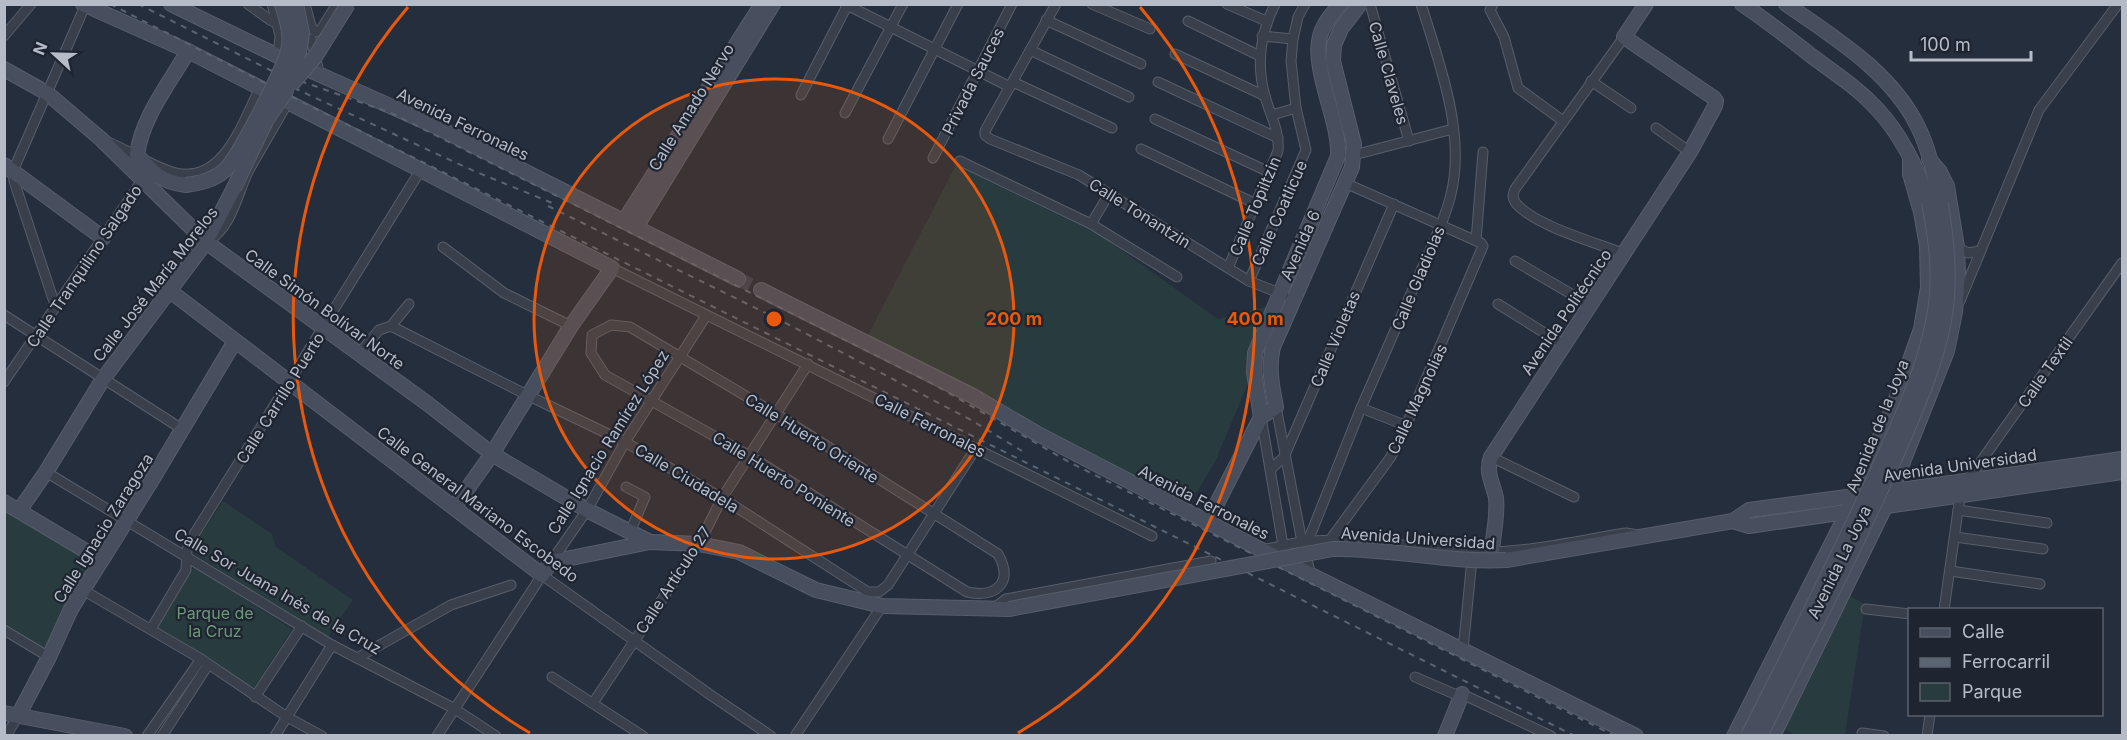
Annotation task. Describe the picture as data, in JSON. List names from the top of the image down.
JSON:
{
  "streets": {
    "main road": [
      "Calle Amado Nervo",
      "Avenida Ferronales",
      "Avenida 6",
      "Calle José María Morelos",
      "Calle Simón Bolívar Norte",
      "Avenida Politécnico",
      "Avenida de la Joya",
      "Calle Ignacio Ramírez López",
      "Avenida Universidad",
      "Calle General Mariano Escobedo",
      "Calle Ignacio Zaragoza",
      "Avenida La Joya"
    ],
    "street": [
      "Calle Claveles",
      "Privada Sauces",
      "Calle Topiltzin",
      "Calle Tonantzin",
      "Calle Coatlicue",
      "Calle Tranquilino Salgado",
      "Calle Gladiolas",
      "Calle Violetas",
      "Calle Textil",
      "Calle Carrillo Puerto",
      "Calle Magnolias",
      "Calle Ferronales",
      "Calle Huerto Oriente",
      "Calle Ciudadela",
      "Calle Huerto Poniente",
      "Calle Artículo 27",
      "Calle Sor Juana Inés de la Cruz"
    ]
  },
  "crossings": [
    ["Calle Amado Nervo", "Avenida Ferronales"],
    ["Avenida Ferronales", "Avenida 6"],
    ["Avenida Ferronales", "Avenida Universidad"],
    ["Calle Topiltzin", "Calle Tonantzin"],
    ["Calle Tonantzin", "Calle Coatlicue"],
    ["Calle Tonantzin", "Avenida 6"],
    ["Avenida 6", "Calle Gladiolas"],
    ["Avenida 6", "Calle Violetas"],
    ["Avenida 6", "Avenida Universidad"],
    ["Calle Tranquilino Salgado", "Calle Simón Bolívar Norte"],
    ["Calle Gladiolas", "Avenida Universidad"],
    ["Calle José María Morelos", "Calle Simón Bolívar Norte"],
    ["Calle José María Morelos", "Calle General Mariano Escobedo"],
    ["Calle José María Morelos", "Calle Sor Juana Inés de la Cruz"],
    ["Calle Simón Bolívar Norte", "Calle Carrillo Puerto"],
    ["Calle Simón Bolívar Norte", "Calle Ignacio Ramírez López"],
    ["Calle Textil", "Avenida Universidad"],
    ["Calle Carrillo Puerto", "Calle General Mariano Escobedo"],
    ["Calle Carrillo Puerto", "Calle Sor Juana Inés de la Cruz"],
    ["Calle Magnolias", "Avenida Universidad"],
    ["Calle Ferronales", "Calle Ignacio Ramírez López"],
    ["Calle Ferronales", "Calle Artículo 27"],
    ["Avenida de la Joya", "Avenida La Joya"],
    ["Calle Huerto Oriente", "Calle Ignacio Ramírez López"],
    ["Calle Huerto Oriente", "Calle Huerto Poniente"],
    ["Calle Huerto Oriente", "Calle Artículo 27"],
    ["Calle Ignacio Ramírez López", "Calle Ciudadela"],
    ["Calle Ignacio Ramírez López", "Calle Huerto Poniente"],
    ["Calle Ignacio Ramírez López", "Calle General Mariano Escobedo"],
    ["Calle Ignacio Ramírez López", "Calle Sor Juana Inés de la Cruz"],
    ["Avenida Universidad", "Avenida La Joya"],
    ["Calle Ciudadela", "Calle Huerto Poniente"],
    ["Calle Ciudadela", "Calle Artículo 27"],
    ["Calle Huerto Poniente", "Calle Artículo 27"],
    ["Calle General Mariano Escobedo", "Calle Ignacio Zaragoza"],
    ["Calle General Mariano Escobedo", "Calle Artículo 27"],
    ["Calle Ignacio Zaragoza", "Calle Sor Juana Inés de la Cruz"]
  ],
  "parks": ["Parque de la Cruz"],
  "legend": ["Calle", "Ferrocarril", "Parque"],
  "scale_bar": "100 m",
  "north": "left",
  "rings": ["200 m", "400 m"]
}
